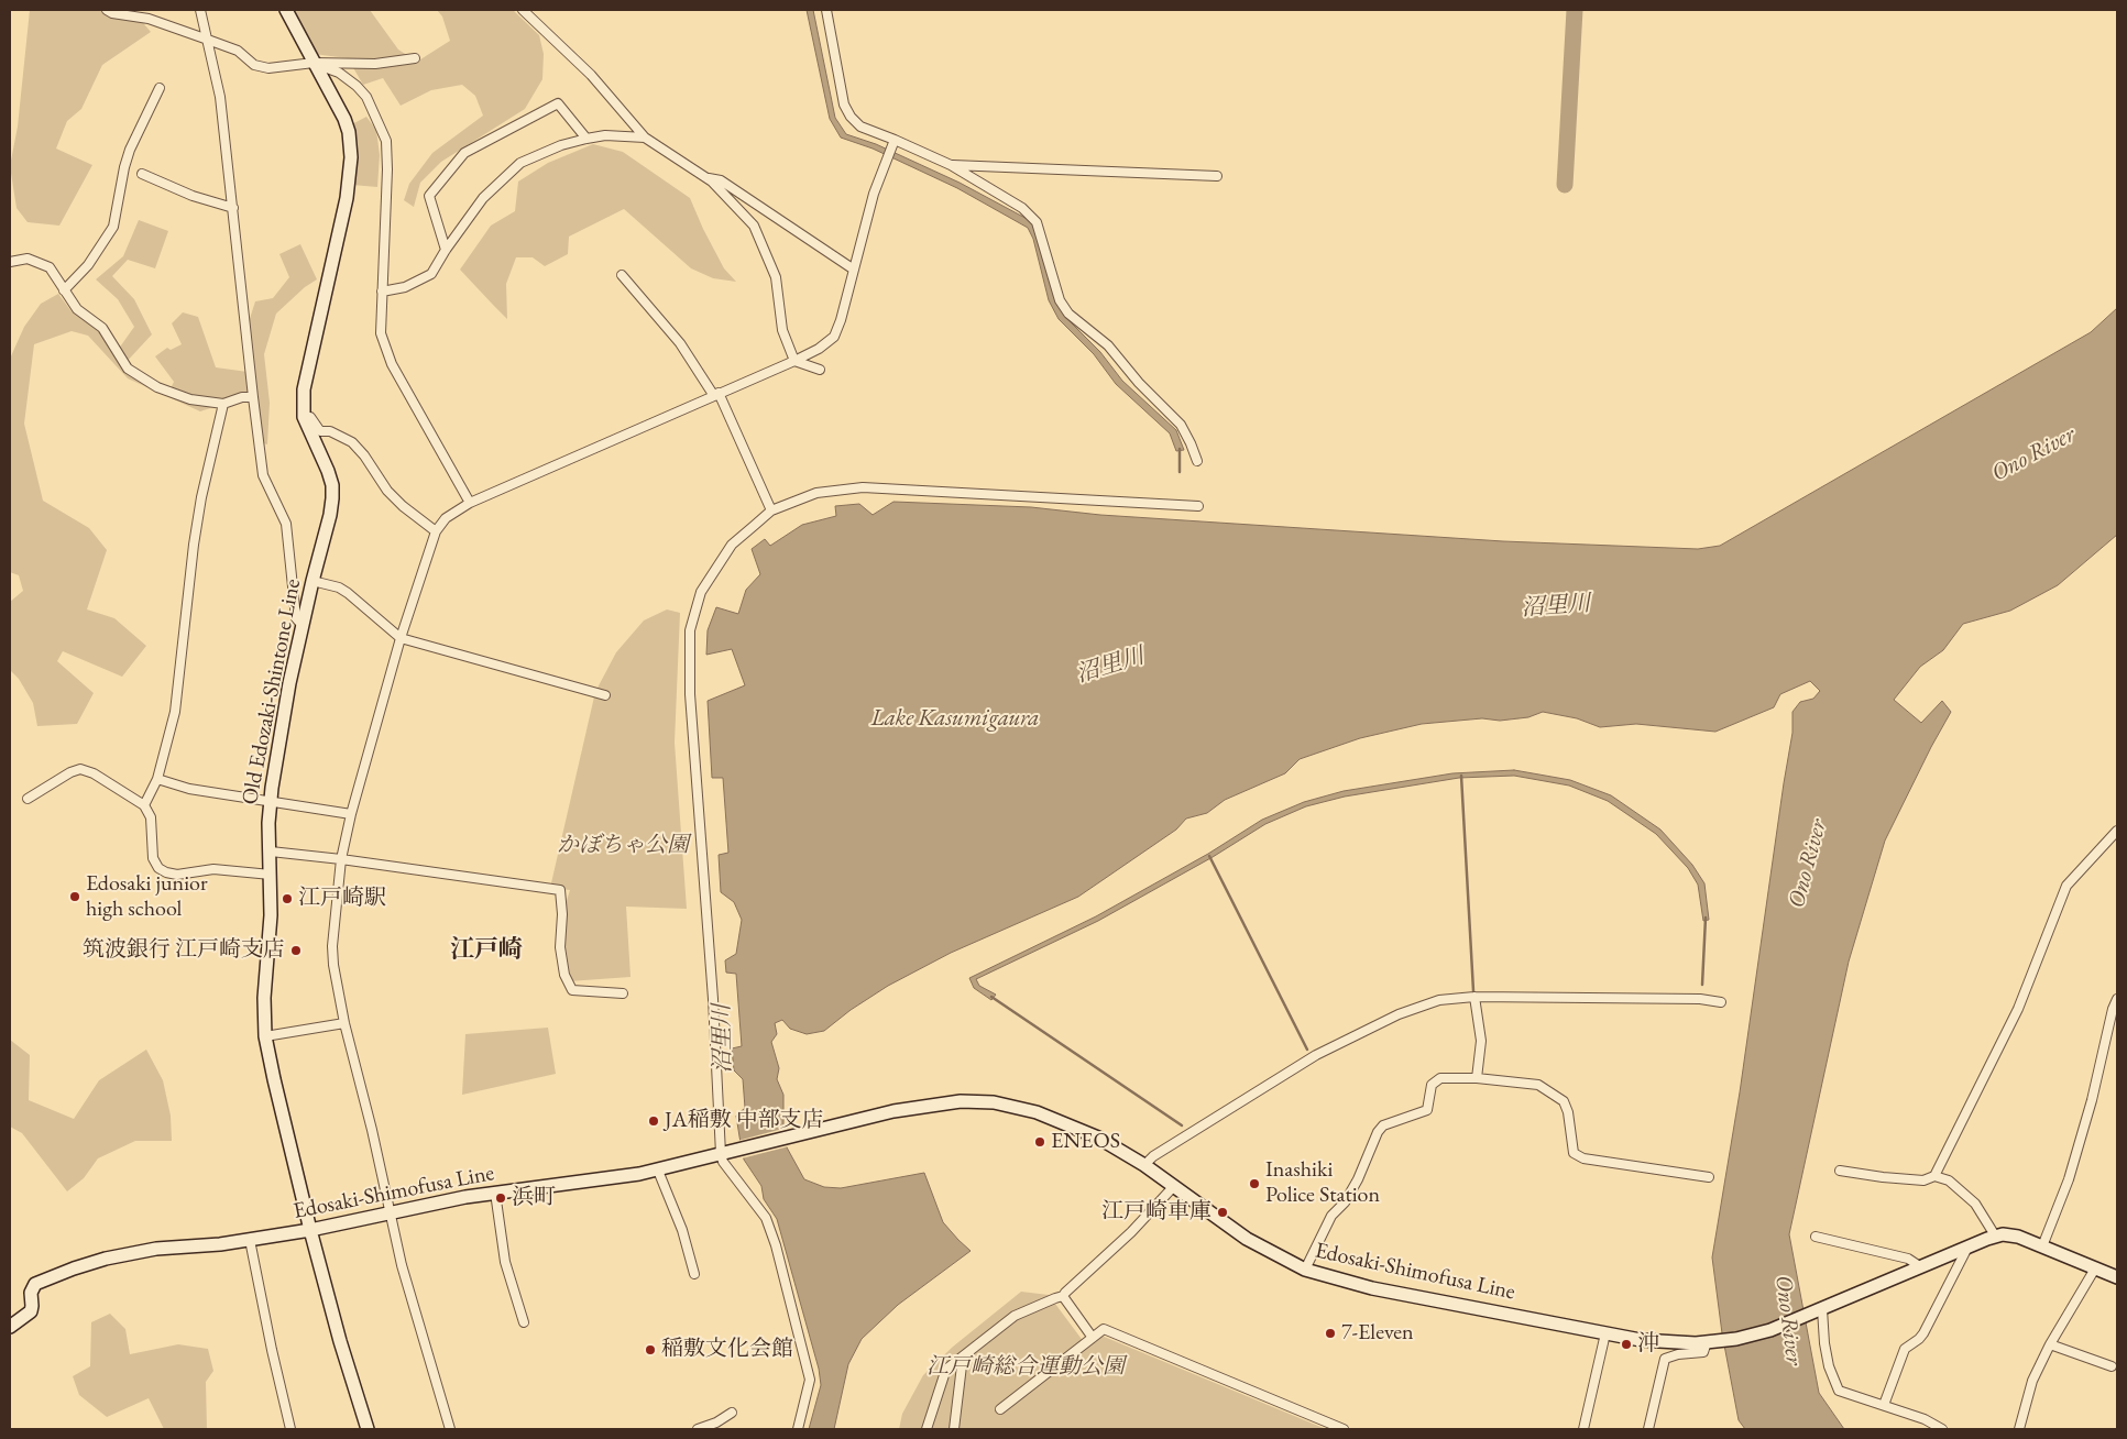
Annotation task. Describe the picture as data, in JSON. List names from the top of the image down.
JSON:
{
  "streets": {
    "main road": ["Old Edozaki-Shintone Line", "Edosaki-Shimofusa Line"]
  },
  "crossings": [
    ["Old Edozaki-Shintone Line", "Edosaki-Shimofusa Line"]
  ],
  "districts": ["江戸崎"],
  "water": ["Ono River", "沼里川", "Lake Kasumigaura"],
  "parks": ["かぼちゃ公園", "江戸崎総合運動公園"],
  "places": [
    "Edosaki junior high school",
    "江戸崎駅",
    "筑波銀行 江戸崎支店",
    "JA稲敷 中部支店",
    "ENEOS",
    "Inashiki Police Station",
    "浜町",
    "江戸崎車庫",
    "7-Eleven",
    "沖",
    "稲敷文化会館"
  ]
}
